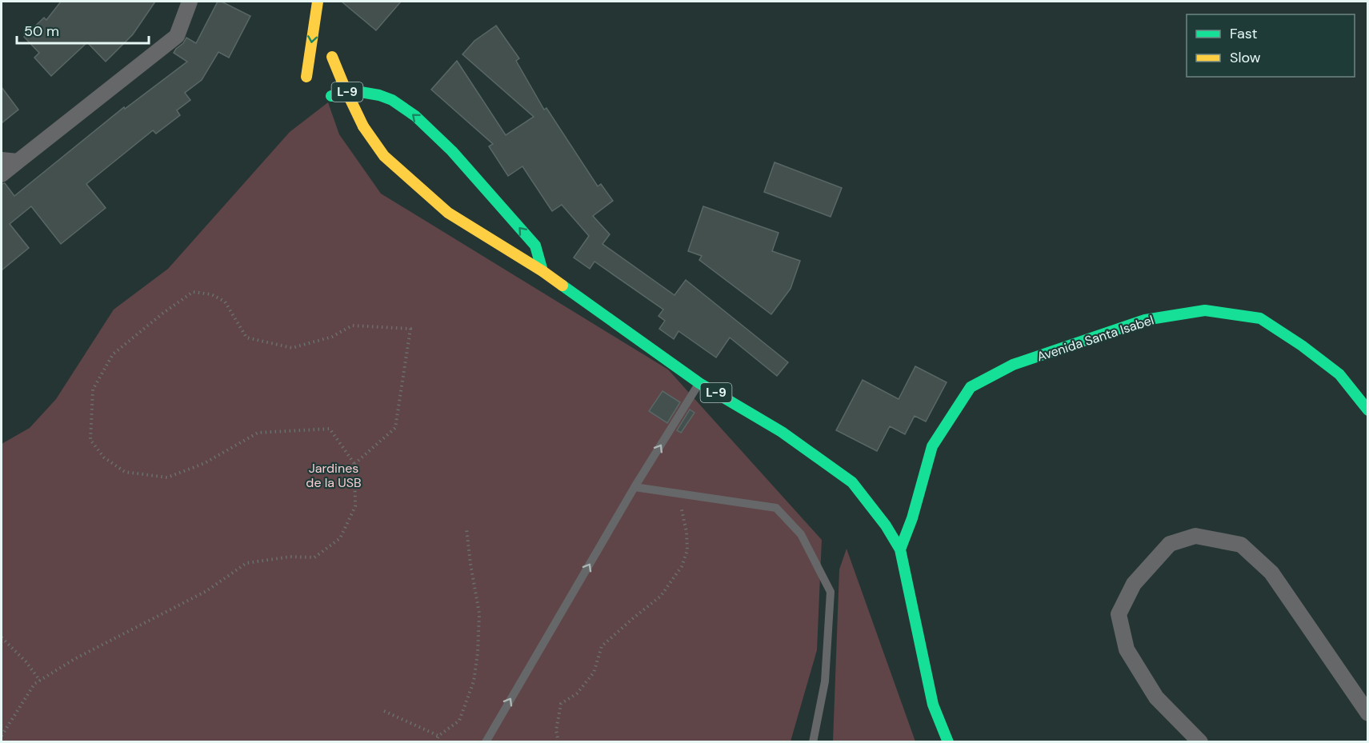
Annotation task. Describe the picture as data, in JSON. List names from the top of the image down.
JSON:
{
  "streets": {
    "main road": ["L-9", "Avenida Santa Isabel"]
  },
  "crossings": [
    ["L-9", "Avenida Santa Isabel"]
  ],
  "parks": ["Jardines de la USB"],
  "legend": ["Fast", "Slow"],
  "scale_bar": "50 m"
}
